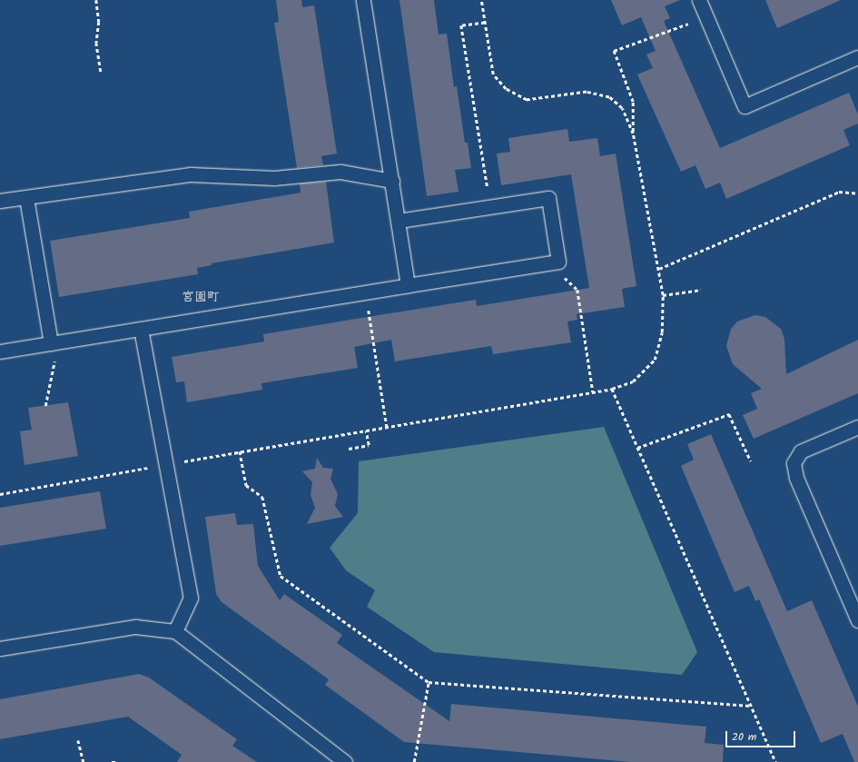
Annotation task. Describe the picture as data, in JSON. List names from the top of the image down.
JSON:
{
  "districts": ["宮園町"],
  "scale_bar": "20 m"
}
